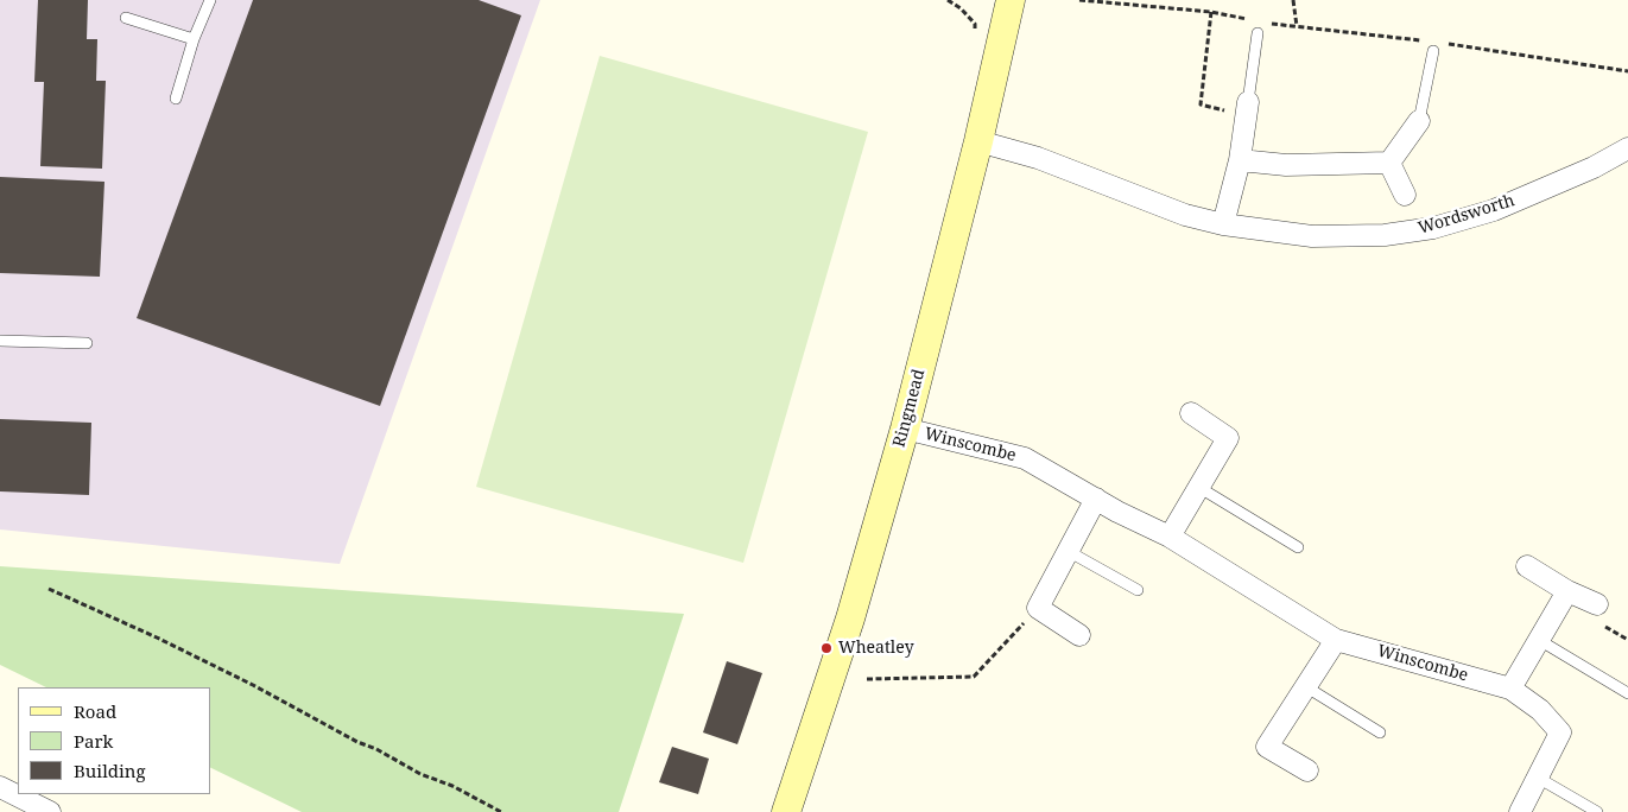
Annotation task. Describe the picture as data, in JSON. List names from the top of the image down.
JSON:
{
  "streets": {
    "street": ["Wordsworth", "Ringmead", "Winscombe"]
  },
  "crossings": [
    ["Wordsworth", "Ringmead"],
    ["Ringmead", "Winscombe"]
  ],
  "places": ["Wheatley"],
  "legend": ["Road", "Park", "Building"]
}
